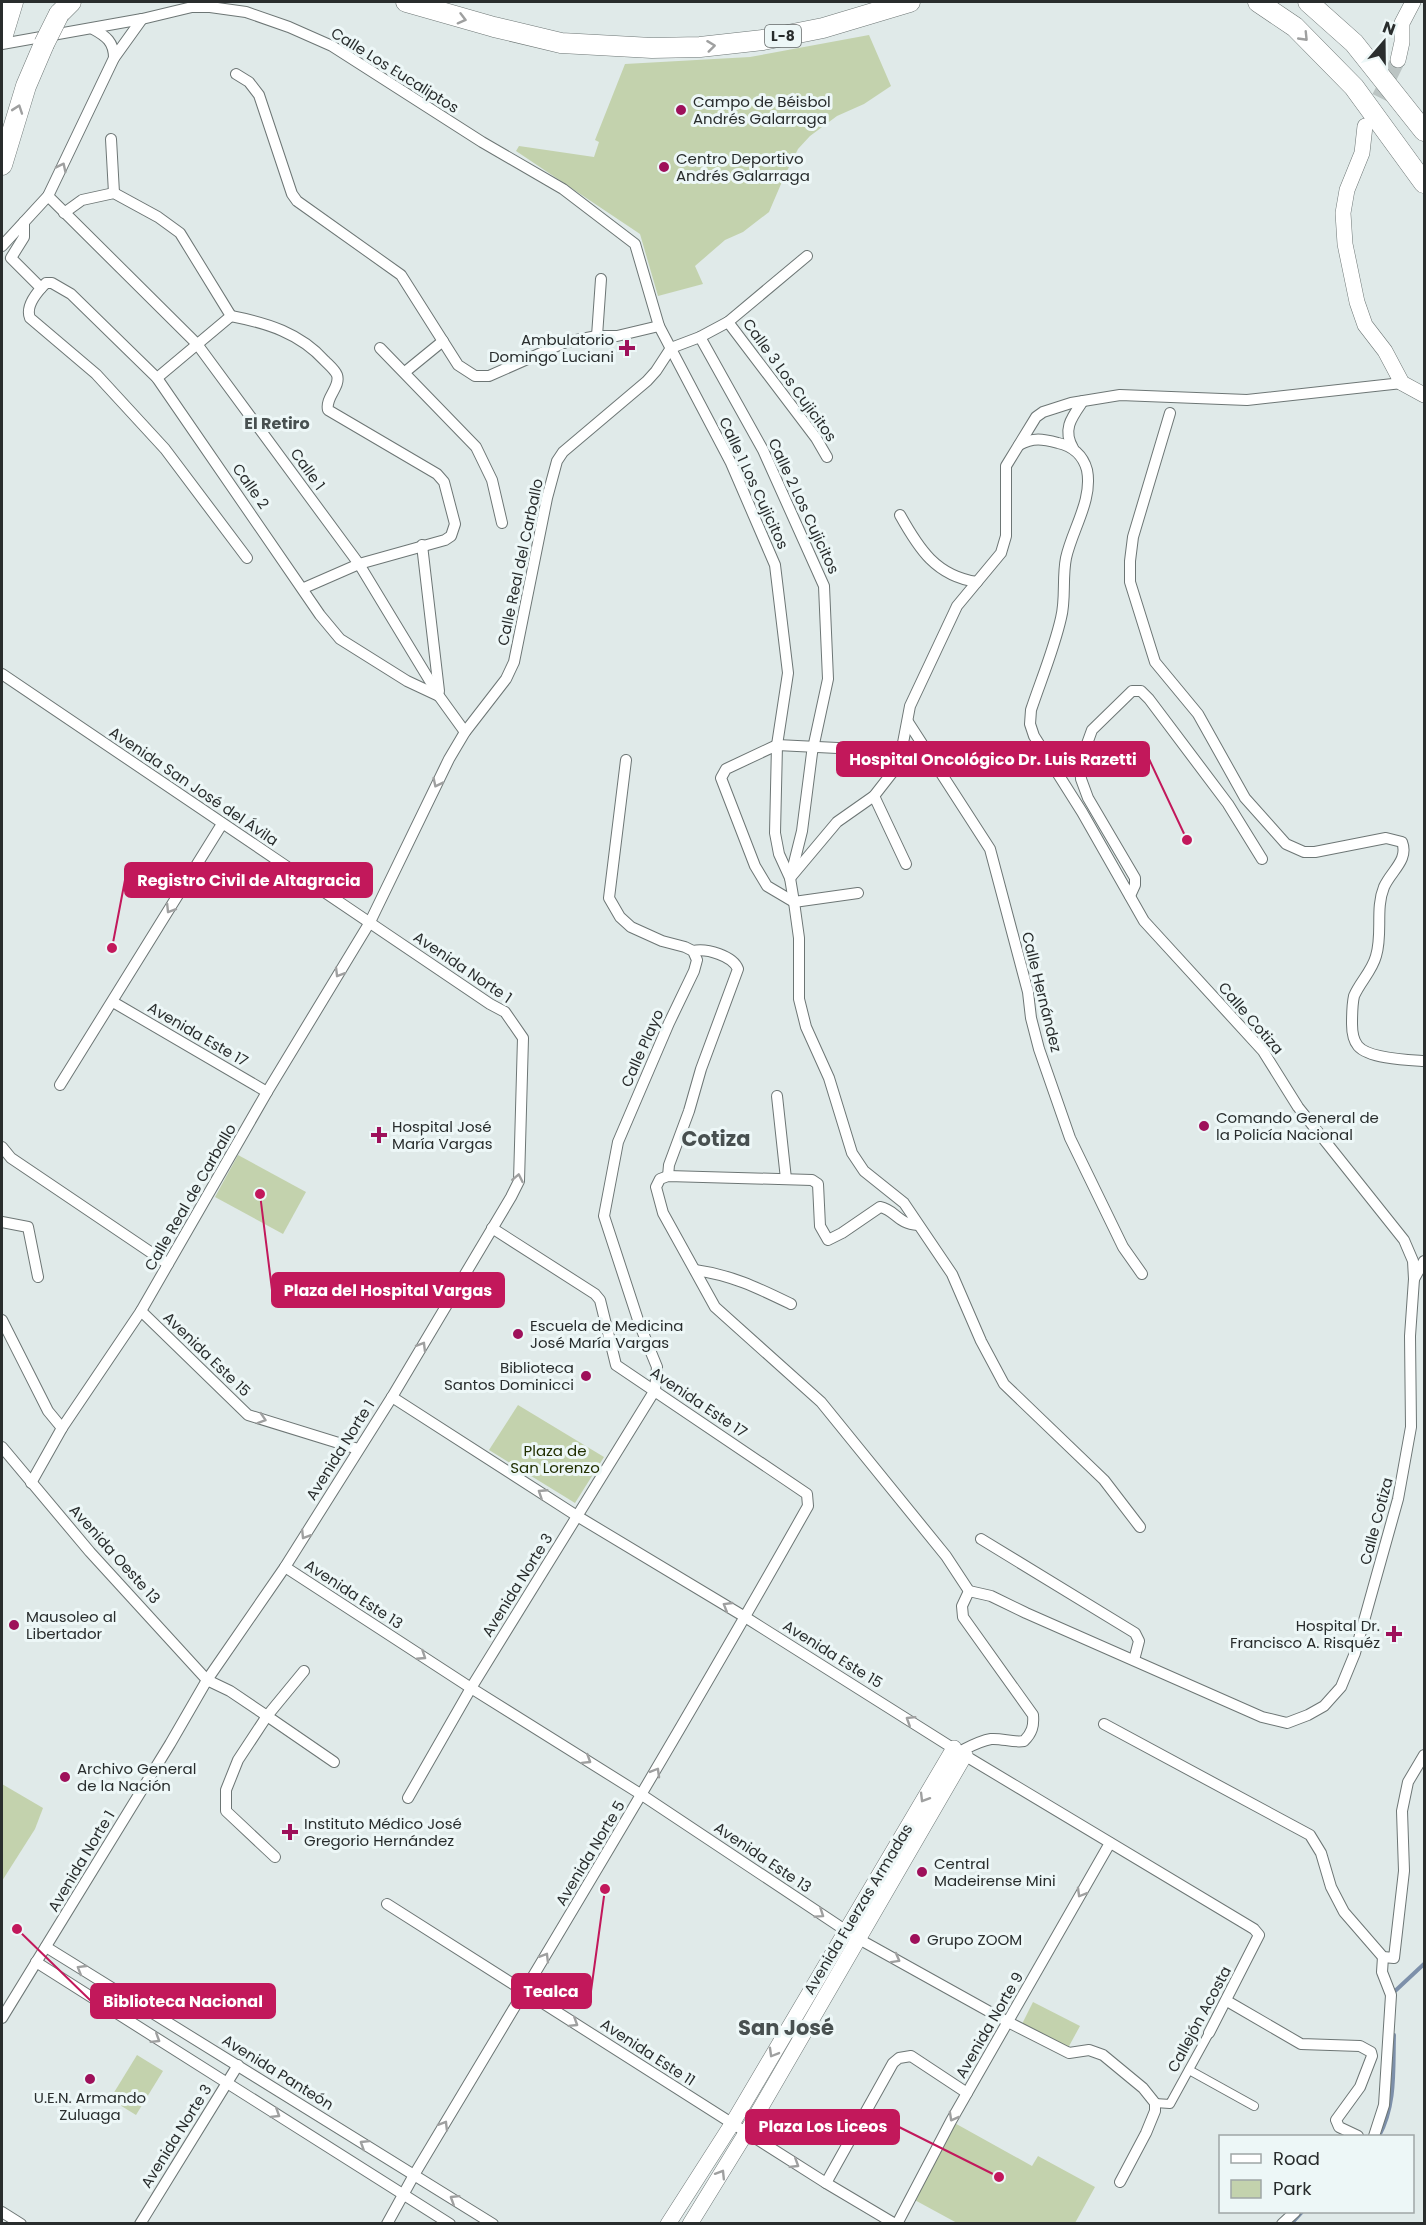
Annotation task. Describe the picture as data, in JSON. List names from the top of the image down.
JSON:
{
  "streets": {
    "highway": ["L-8"],
    "main road": ["Avenida Fuerzas Armadas"],
    "street": [
      "Calle Los Eucaliptos",
      "Calle 3 Los Cujicitos",
      "Calle 1",
      "Calle 1 Los Cujicitos",
      "Calle 2",
      "Calle 2 Los Cujicitos",
      "Calle Real del Carballo",
      "Avenida San José del Ávila",
      "Avenida Norte 1",
      "Calle Hernández",
      "Calle Cotiza",
      "Avenida Este 17",
      "Calle Playo",
      "Calle Real de Carballo",
      "Avenida Este 15",
      "Avenida Oeste 13",
      "Avenida Norte 3",
      "Avenida Este 13",
      "Avenida Norte 5",
      "Callejón Acosta",
      "Avenida Norte 9",
      "Avenida Este 11",
      "Avenida Panteón"
    ]
  },
  "crossings": [
    ["Calle Los Eucaliptos", "Calle 1 Los Cujicitos"],
    ["Calle Los Eucaliptos", "Calle Real del Carballo"],
    ["Calle 1", "Calle 2"],
    ["Calle 1", "Calle Real del Carballo"],
    ["Calle 1 Los Cujicitos", "Calle 2 Los Cujicitos"],
    ["Calle 1 Los Cujicitos", "Calle Real del Carballo"],
    ["Calle Real del Carballo", "Avenida San José del Ávila"],
    ["Calle Real del Carballo", "Avenida Norte 1"],
    ["Calle Real del Carballo", "Calle Real de Carballo"],
    ["Avenida San José del Ávila", "Avenida Norte 1"],
    ["Avenida San José del Ávila", "Calle Real de Carballo"],
    ["Avenida Norte 1", "Avenida Este 17"],
    ["Avenida Norte 1", "Calle Real de Carballo"],
    ["Avenida Norte 1", "Avenida Este 15"],
    ["Avenida Norte 1", "Avenida Oeste 13"],
    ["Avenida Norte 1", "Avenida Este 13"],
    ["Avenida Norte 1", "Avenida Panteón"],
    ["Avenida Este 17", "Calle Playo"],
    ["Avenida Este 17", "Calle Real de Carballo"],
    ["Avenida Este 17", "Avenida Norte 3"],
    ["Avenida Este 17", "Avenida Norte 5"],
    ["Calle Playo", "Avenida Norte 3"],
    ["Calle Real de Carballo", "Avenida Este 15"],
    ["Calle Real de Carballo", "Avenida Oeste 13"],
    ["Avenida Este 15", "Avenida Norte 3"],
    ["Avenida Este 15", "Avenida Norte 5"],
    ["Avenida Este 15", "Avenida Fuerzas Armadas"],
    ["Avenida Este 15", "Callejón Acosta"],
    ["Avenida Este 15", "Avenida Norte 9"],
    ["Avenida Norte 3", "Avenida Este 13"],
    ["Avenida Norte 3", "Avenida Panteón"],
    ["Avenida Este 13", "Avenida Norte 5"],
    ["Avenida Este 13", "Avenida Fuerzas Armadas"],
    ["Avenida Este 13", "Callejón Acosta"],
    ["Avenida Este 13", "Avenida Norte 9"],
    ["Avenida Norte 5", "Avenida Este 11"],
    ["Avenida Norte 5", "Avenida Panteón"],
    ["Avenida Fuerzas Armadas", "Avenida Este 11"],
    ["Avenida Norte 9", "Avenida Este 11"]
  ],
  "one_way": [
    "Avenida Este 13",
    "Avenida Norte 5",
    "Avenida Norte 9",
    "Avenida Este 11"
  ],
  "districts": ["El Retiro", "Cotiza", "San José"],
  "parks": ["Plaza de San Lorenzo"],
  "places": {
    "other": [
      "Campo de Béisbol Andrés Galarraga",
      "Centro Deportivo Andrés Galarraga",
      "Hospital Oncológico Dr. Luis Razetti",
      "Registro Civil de Altagracia",
      "Comando General de la Policía Nacional",
      "Plaza del Hospital Vargas",
      "Escuela de Medicina José María Vargas",
      "Biblioteca Santos Dominicci",
      "Mausoleo al Libertador",
      "Archivo General de la Nación",
      "Central Madeirense Mini",
      "Tealca",
      "Biblioteca Nacional",
      "Grupo ZOOM",
      "U.E.N. Armando Zuluaga",
      "Plaza Los Liceos"
    ],
    "health": [
      "Ambulatorio Domingo Luciani",
      "Hospital José María Vargas",
      "Hospital Dr. Francisco A. Risquéz",
      "Instituto Médico José Gregorio Hernández"
    ]
  },
  "legend": ["Road", "Park"],
  "north": "top"
}
